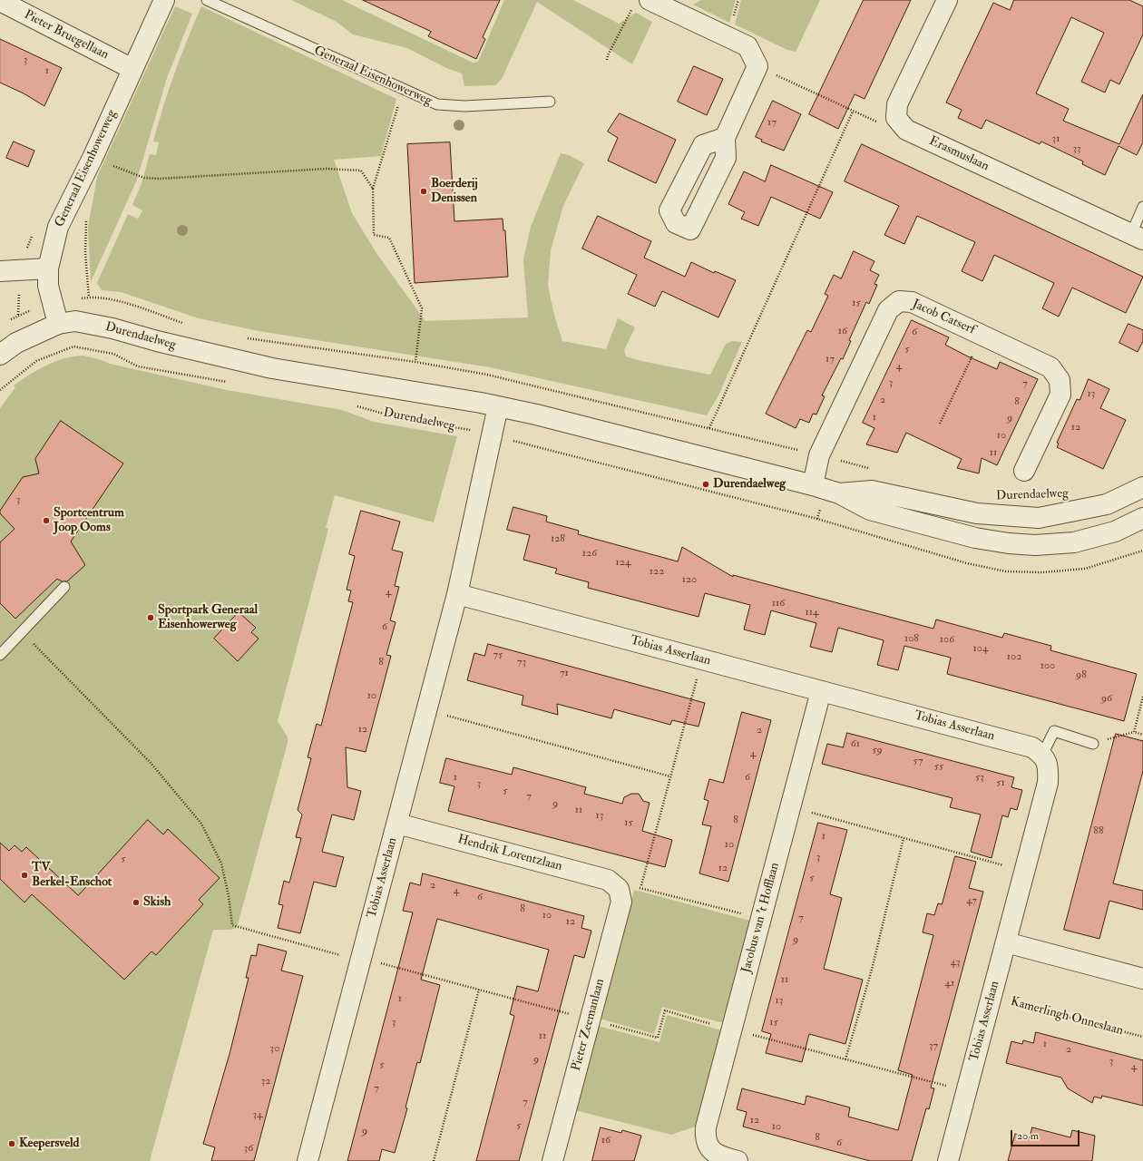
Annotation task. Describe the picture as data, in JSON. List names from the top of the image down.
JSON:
{
  "streets": {
    "street": [
      "Pieter Bruegellaan",
      "Generaal Eisenhowerweg",
      "Erasmuslaan",
      "Jacob Catserf",
      "Durendaelweg",
      "Tobias Asserlaan",
      "Hendrik Lorentzlaan",
      "Jacobus van 't Hofflaan",
      "Pieter Zeemanlaan"
    ],
    "path": ["Kamerlingh Onneslaan"]
  },
  "crossings": [
    ["Pieter Bruegellaan", "Generaal Eisenhowerweg"],
    ["Generaal Eisenhowerweg", "Durendaelweg"],
    ["Jacob Catserf", "Durendaelweg"],
    ["Durendaelweg", "Tobias Asserlaan"],
    ["Tobias Asserlaan", "Hendrik Lorentzlaan"],
    ["Tobias Asserlaan", "Jacobus van 't Hofflaan"],
    ["Tobias Asserlaan", "Kamerlingh Onneslaan"],
    ["Hendrik Lorentzlaan", "Pieter Zeemanlaan"]
  ],
  "places": [
    "Boerderij Denissen",
    "Durendaelweg",
    "Sportcentrum Joop Ooms",
    "Sportpark Generaal Eisenhowerweg",
    "TV Berkel-Enschot",
    "Skish",
    "Keepersveld"
  ],
  "house_numbers": [
    "3",
    "1",
    "17",
    "31",
    "33",
    "15",
    "16",
    "6",
    "5",
    "17",
    "4",
    "3",
    "7",
    "13",
    "2",
    "8",
    "1",
    "9",
    "12",
    "10",
    "11",
    "3",
    "128",
    "126",
    "124",
    "122",
    "120",
    "4",
    "116",
    "114",
    "6",
    "108",
    "106",
    "104",
    "75",
    "102",
    "8",
    "73",
    "100",
    "71",
    "98",
    "10",
    "96",
    "12",
    "2",
    "61",
    "59",
    "4",
    "57",
    "55",
    "1",
    "6",
    "53",
    "51",
    "3",
    "5",
    "7",
    "9",
    "11",
    "13",
    "8",
    "15",
    "88",
    "1",
    "10",
    "3",
    "5",
    "12",
    "5",
    "2",
    "4",
    "6",
    "47",
    "8",
    "10",
    "7",
    "12",
    "9",
    "43",
    "11",
    "41",
    "1",
    "13",
    "3",
    "15",
    "11",
    "1",
    "37",
    "30",
    "2",
    "9",
    "3",
    "5",
    "4",
    "32",
    "7",
    "7",
    "34",
    "12",
    "5",
    "10",
    "9",
    "8",
    "16",
    "6",
    "36"
  ],
  "scale_bar": "20 m"
}
